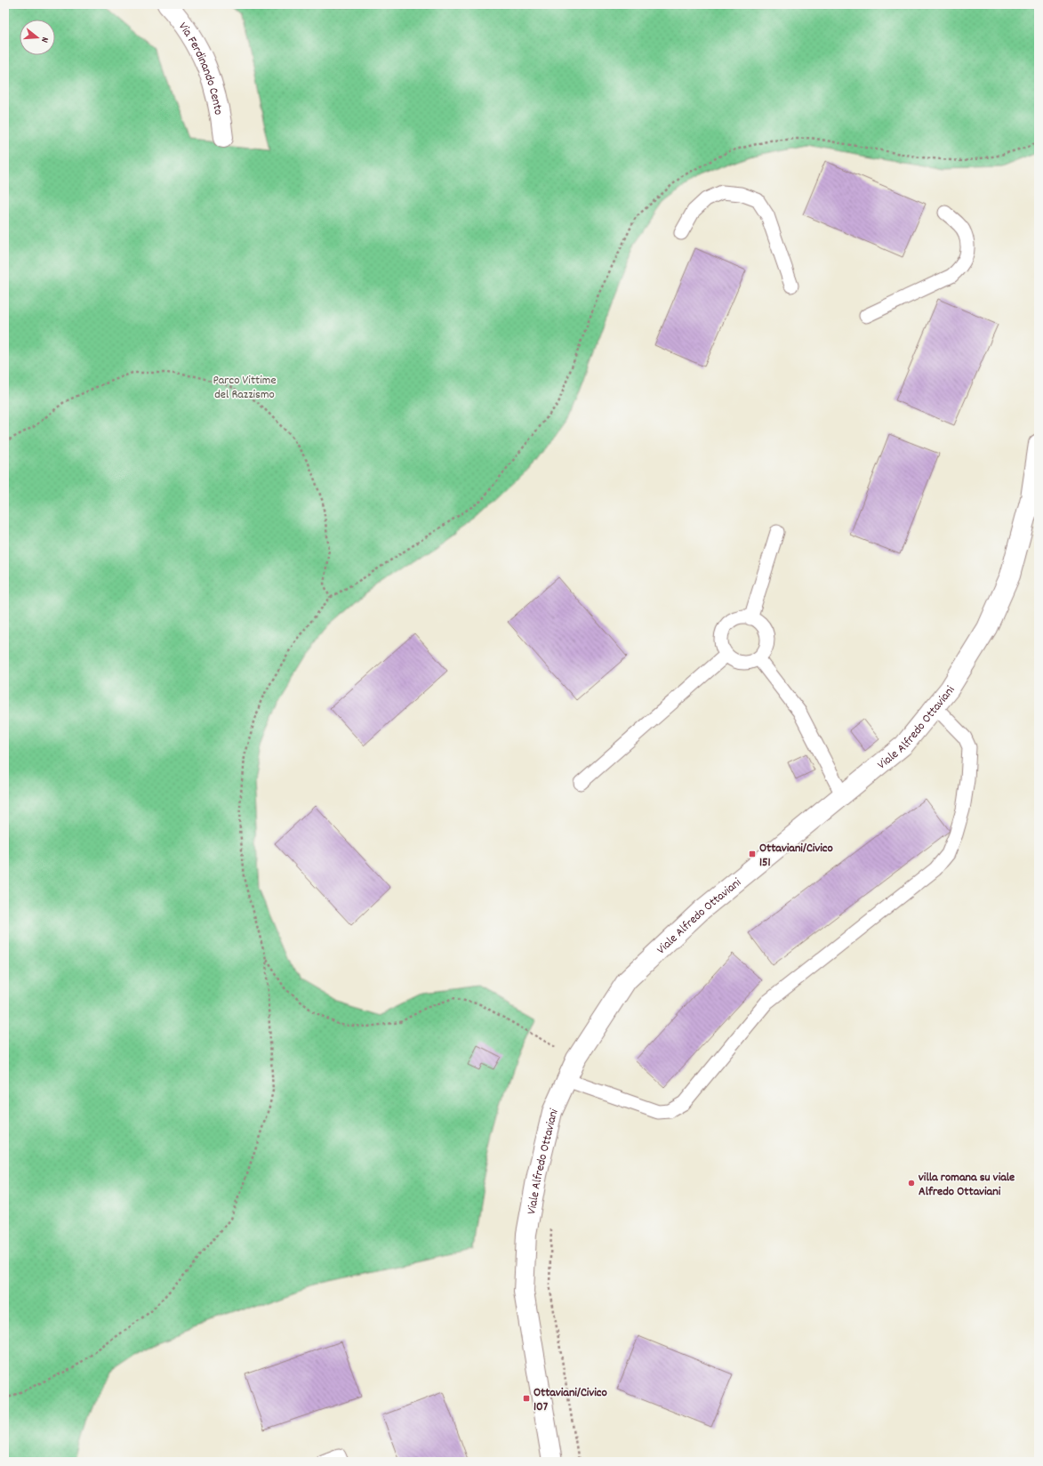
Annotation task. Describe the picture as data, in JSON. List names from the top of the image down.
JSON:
{
  "streets": {
    "street": ["Via Ferdinando Cento", "Viale Alfredo Ottaviani"]
  },
  "parks": ["Parco Vittime del Razzismo"],
  "places": {
    "transit": ["Ottaviani/Civico 151", "Ottaviani/Civico 107"],
    "other": ["villa romana su viale Alfredo Ottaviani"]
  },
  "north": "right"
}
